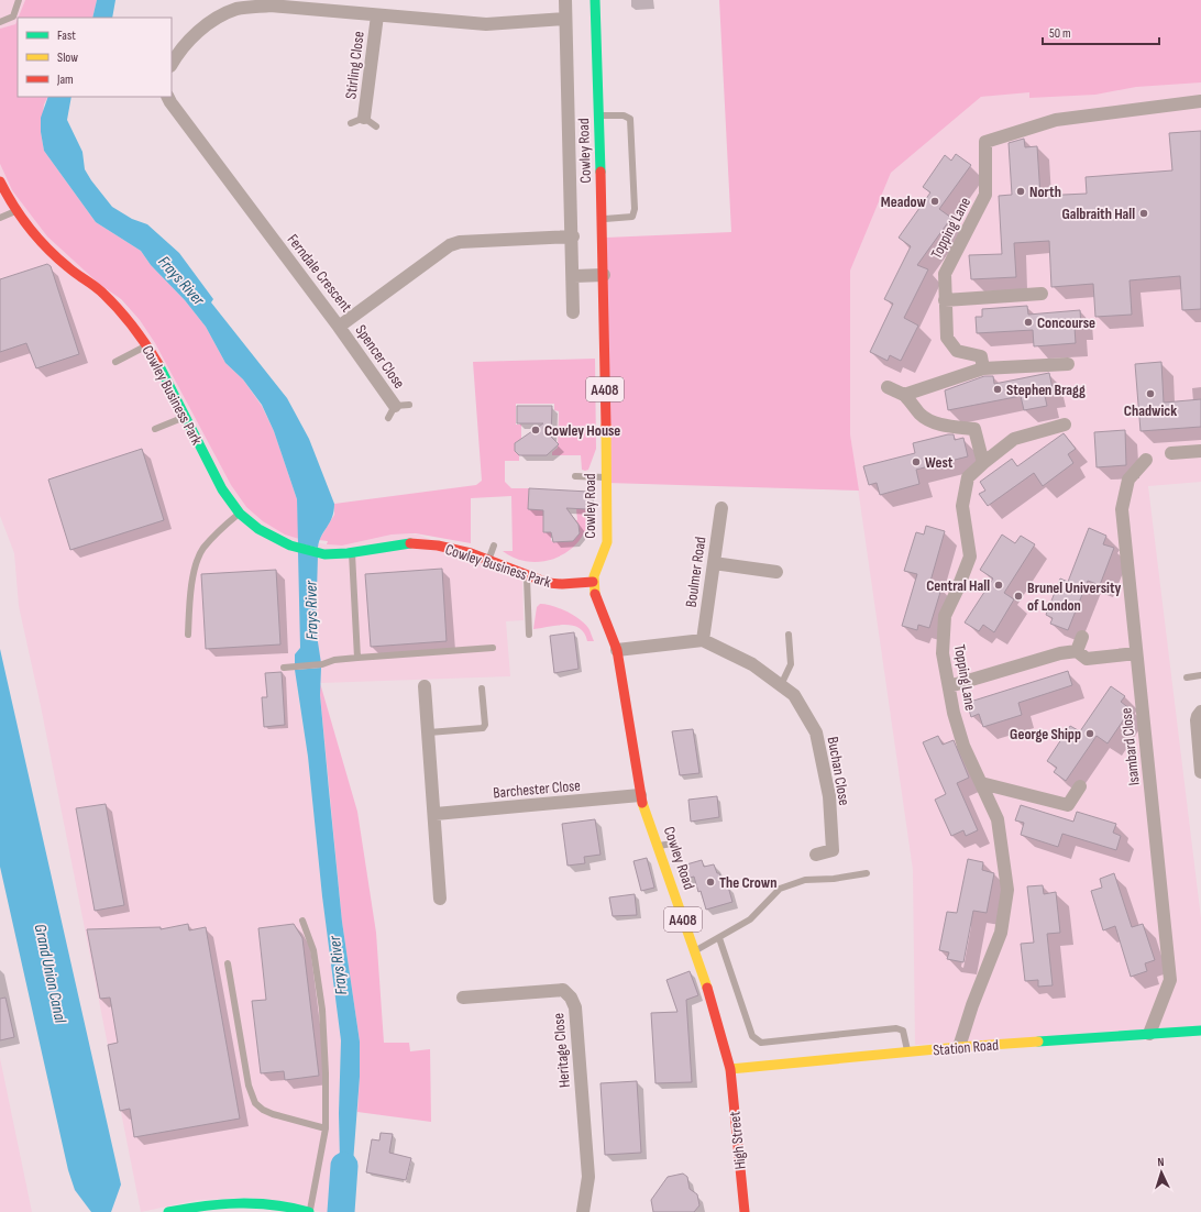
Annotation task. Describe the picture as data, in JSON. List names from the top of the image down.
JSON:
{
  "streets": {
    "main road": [
      "Cowley Road",
      "A408",
      "Cowley Business Park",
      "Station Road",
      "High Street"
    ],
    "street": [
      "Stirling Close",
      "Topping Lane",
      "Ferndale Crescent",
      "Spencer Close",
      "Boulmer Road",
      "Isambard Close",
      "Buchan Close",
      "Barchester Close",
      "Heritage Close"
    ]
  },
  "crossings": [
    ["Cowley Road", "Ferndale Crescent"],
    ["Cowley Road", "Cowley Business Park"],
    ["Cowley Road", "Barchester Close"],
    ["Cowley Road", "Station Road"],
    ["Cowley Road", "High Street"],
    ["Topping Lane", "Station Road"],
    ["Ferndale Crescent", "Spencer Close"],
    ["Boulmer Road", "Buchan Close"],
    ["Isambard Close", "Station Road"],
    ["Station Road", "High Street"]
  ],
  "water": ["Frays River", "Grand Union Canal"],
  "places": [
    "North",
    "Meadow",
    "Galbraith Hall",
    "Concourse",
    "Stephen Bragg",
    "Chadwick",
    "Cowley House",
    "West",
    "Central Hall",
    "Brunel University of London",
    "George Shipp",
    "The Crown"
  ],
  "legend": ["Fast", "Slow", "Jam"],
  "scale_bar": "50 m",
  "north": "top"
}
